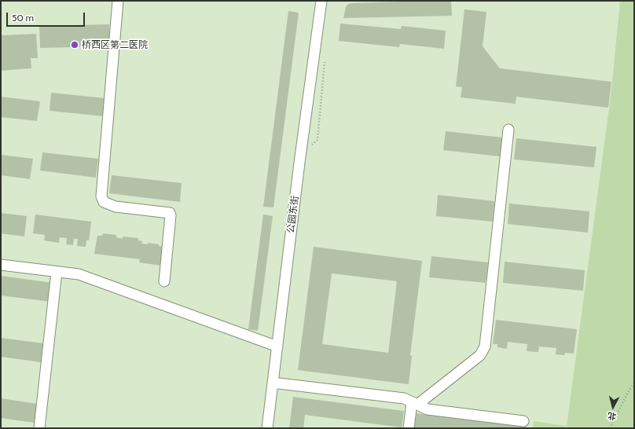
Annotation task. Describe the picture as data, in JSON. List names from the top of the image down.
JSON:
{
  "streets": {
    "street": ["公园东街"]
  },
  "places": ["桥西区第二医院"],
  "scale_bar": "50 m",
  "north": "bottom"
}
